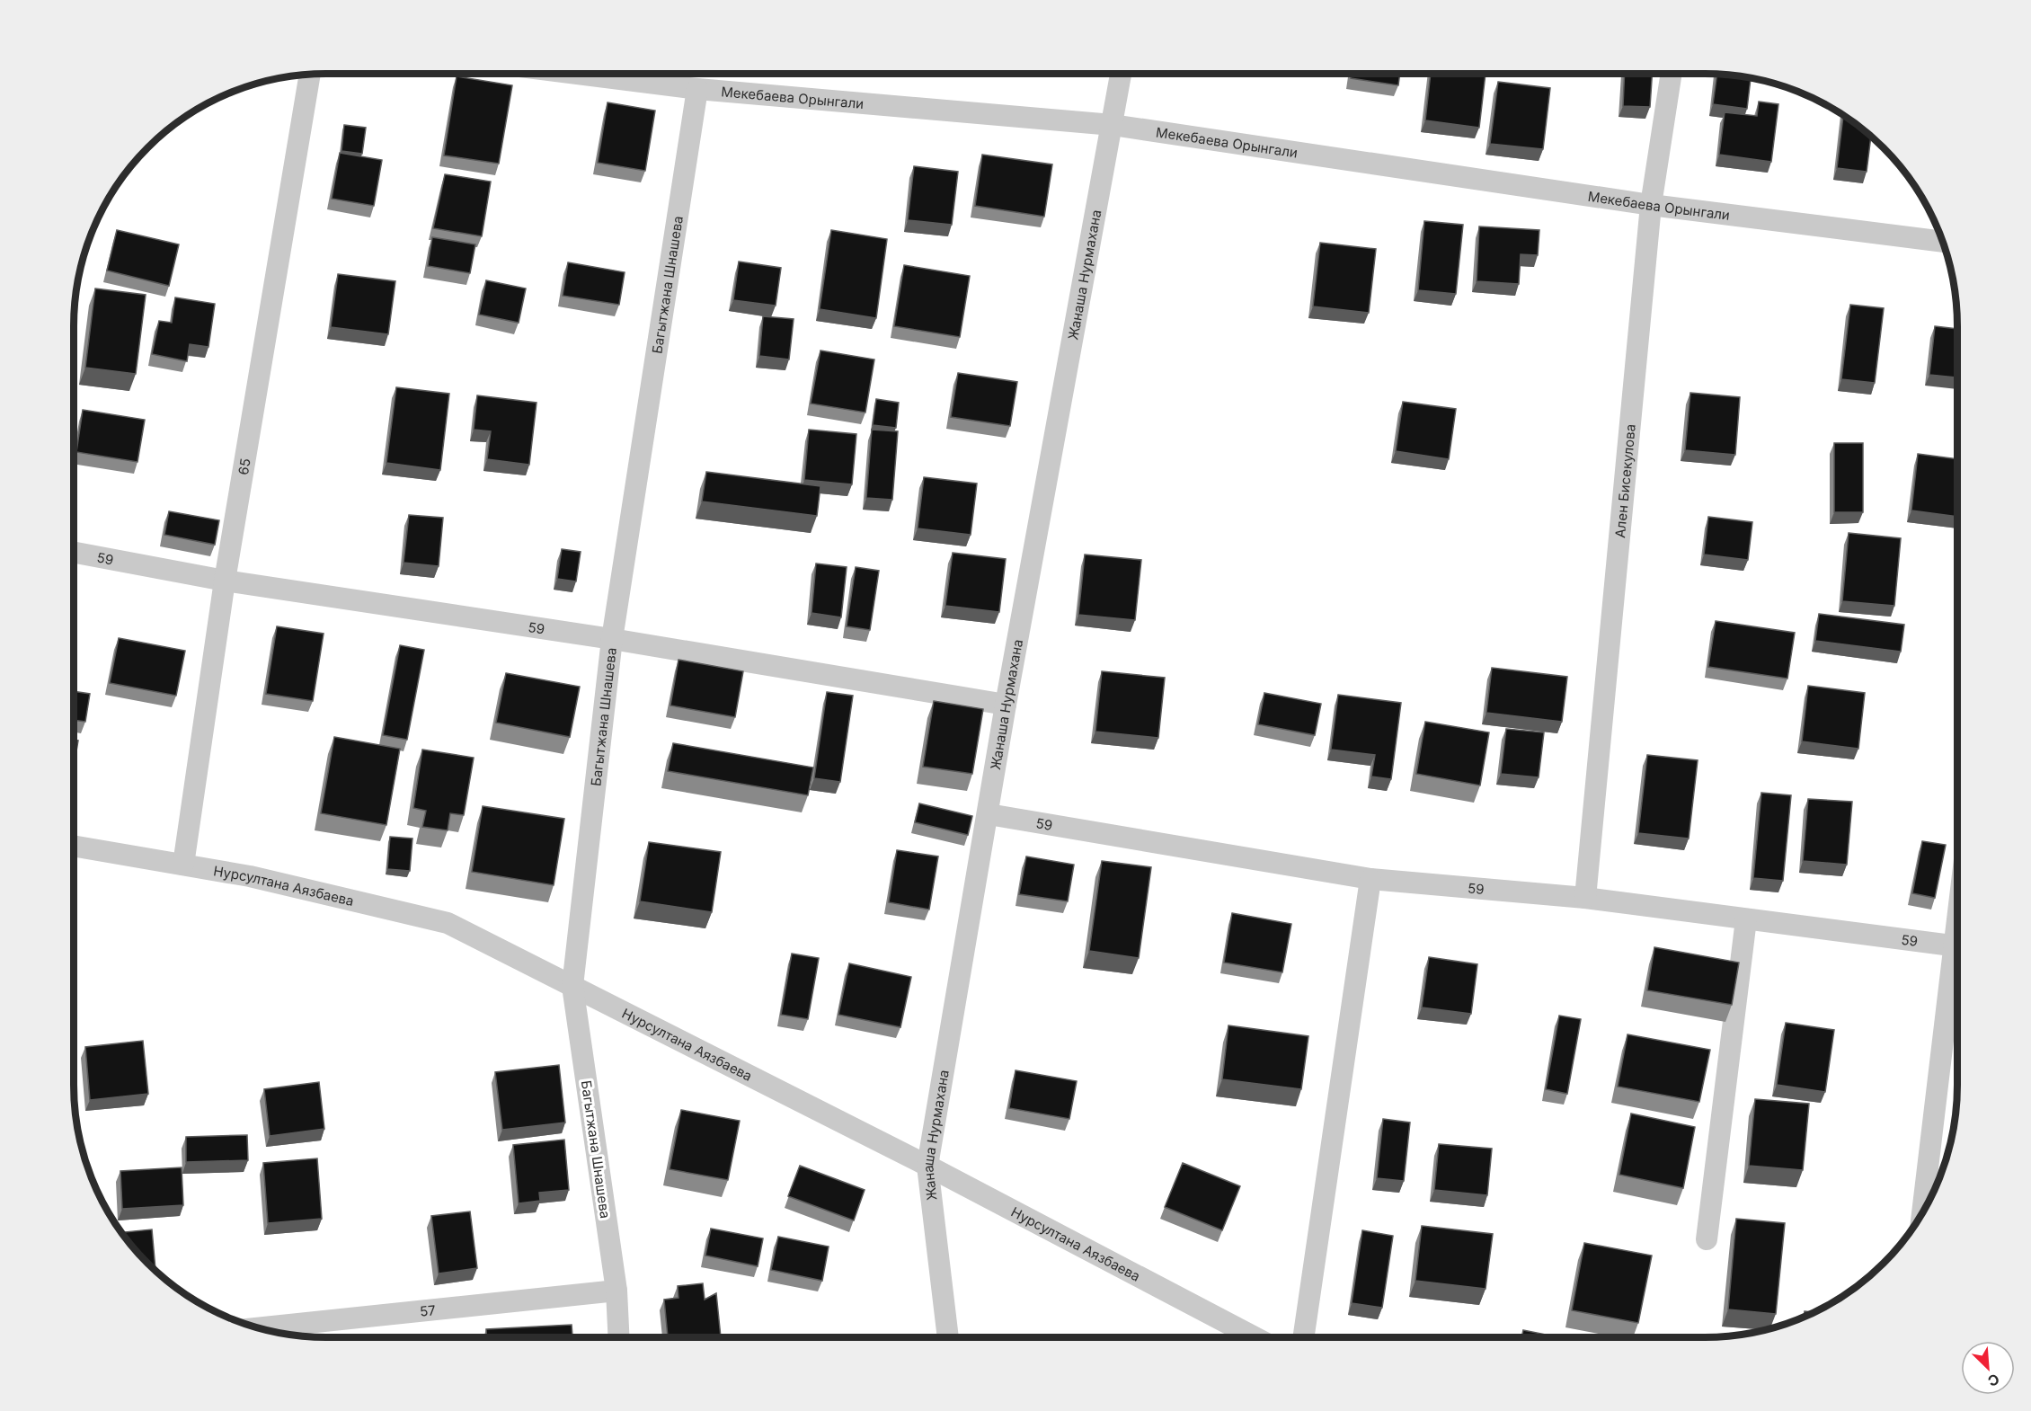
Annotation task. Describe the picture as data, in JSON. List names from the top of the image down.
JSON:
{
  "streets": {
    "street": [
      "Мекебаева Орынгали",
      "Жанаша Нурмахана",
      "Багытжана Шнашева",
      "65",
      "Ален Бисекулова",
      "59",
      "Нурсултана Аязбаева",
      "57"
    ]
  },
  "crossings": [
    ["Мекебаева Орынгали", "Жанаша Нурмахана"],
    ["Мекебаева Орынгали", "Багытжана Шнашева"],
    ["Мекебаева Орынгали", "Ален Бисекулова"],
    ["Жанаша Нурмахана", "59"],
    ["Жанаша Нурмахана", "Нурсултана Аязбаева"],
    ["Багытжана Шнашева", "59"],
    ["Багытжана Шнашева", "Нурсултана Аязбаева"],
    ["Багытжана Шнашева", "57"],
    ["65", "59"],
    ["65", "Нурсултана Аязбаева"],
    ["Ален Бисекулова", "59"]
  ],
  "north": "bottom right"
}
